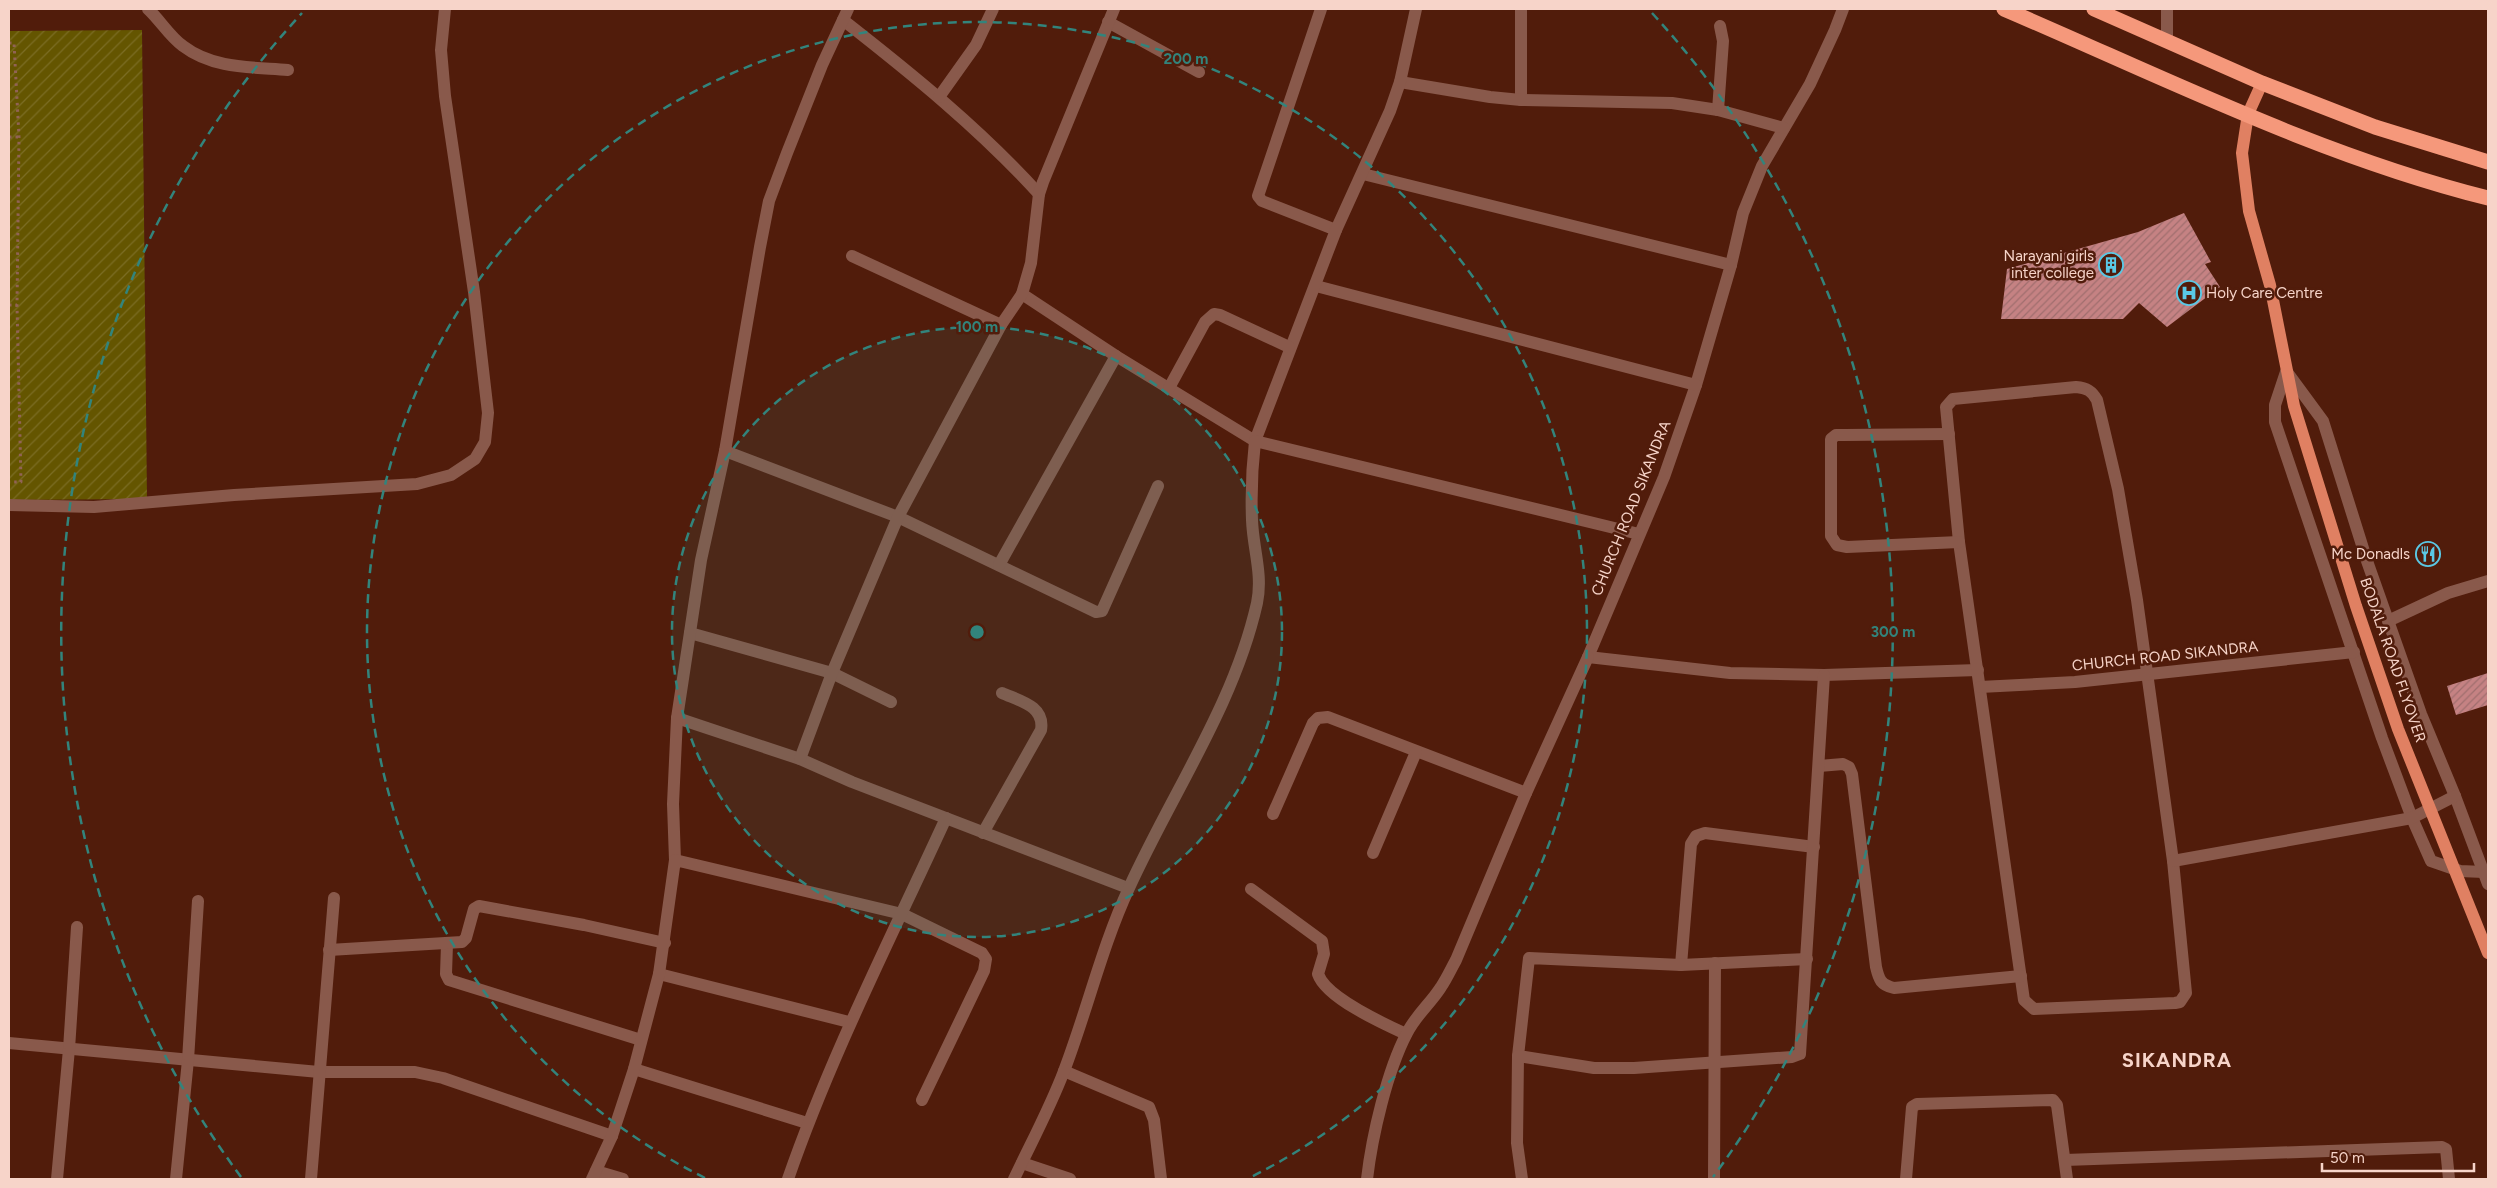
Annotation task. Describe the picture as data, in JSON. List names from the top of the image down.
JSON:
{
  "streets": {
    "main road": ["BODALA ROAD FLYOVER"],
    "street": ["CHURCH ROAD SIKANDRA"]
  },
  "districts": ["SIKANDRA"],
  "places": {
    "building": ["Narayani girls inter college"],
    "hospital": ["Holy Care Centre"],
    "restaurant": ["Mc Donadls"]
  },
  "scale_bar": "50 m",
  "rings": ["200 m", "100 m", "300 m"]
}
